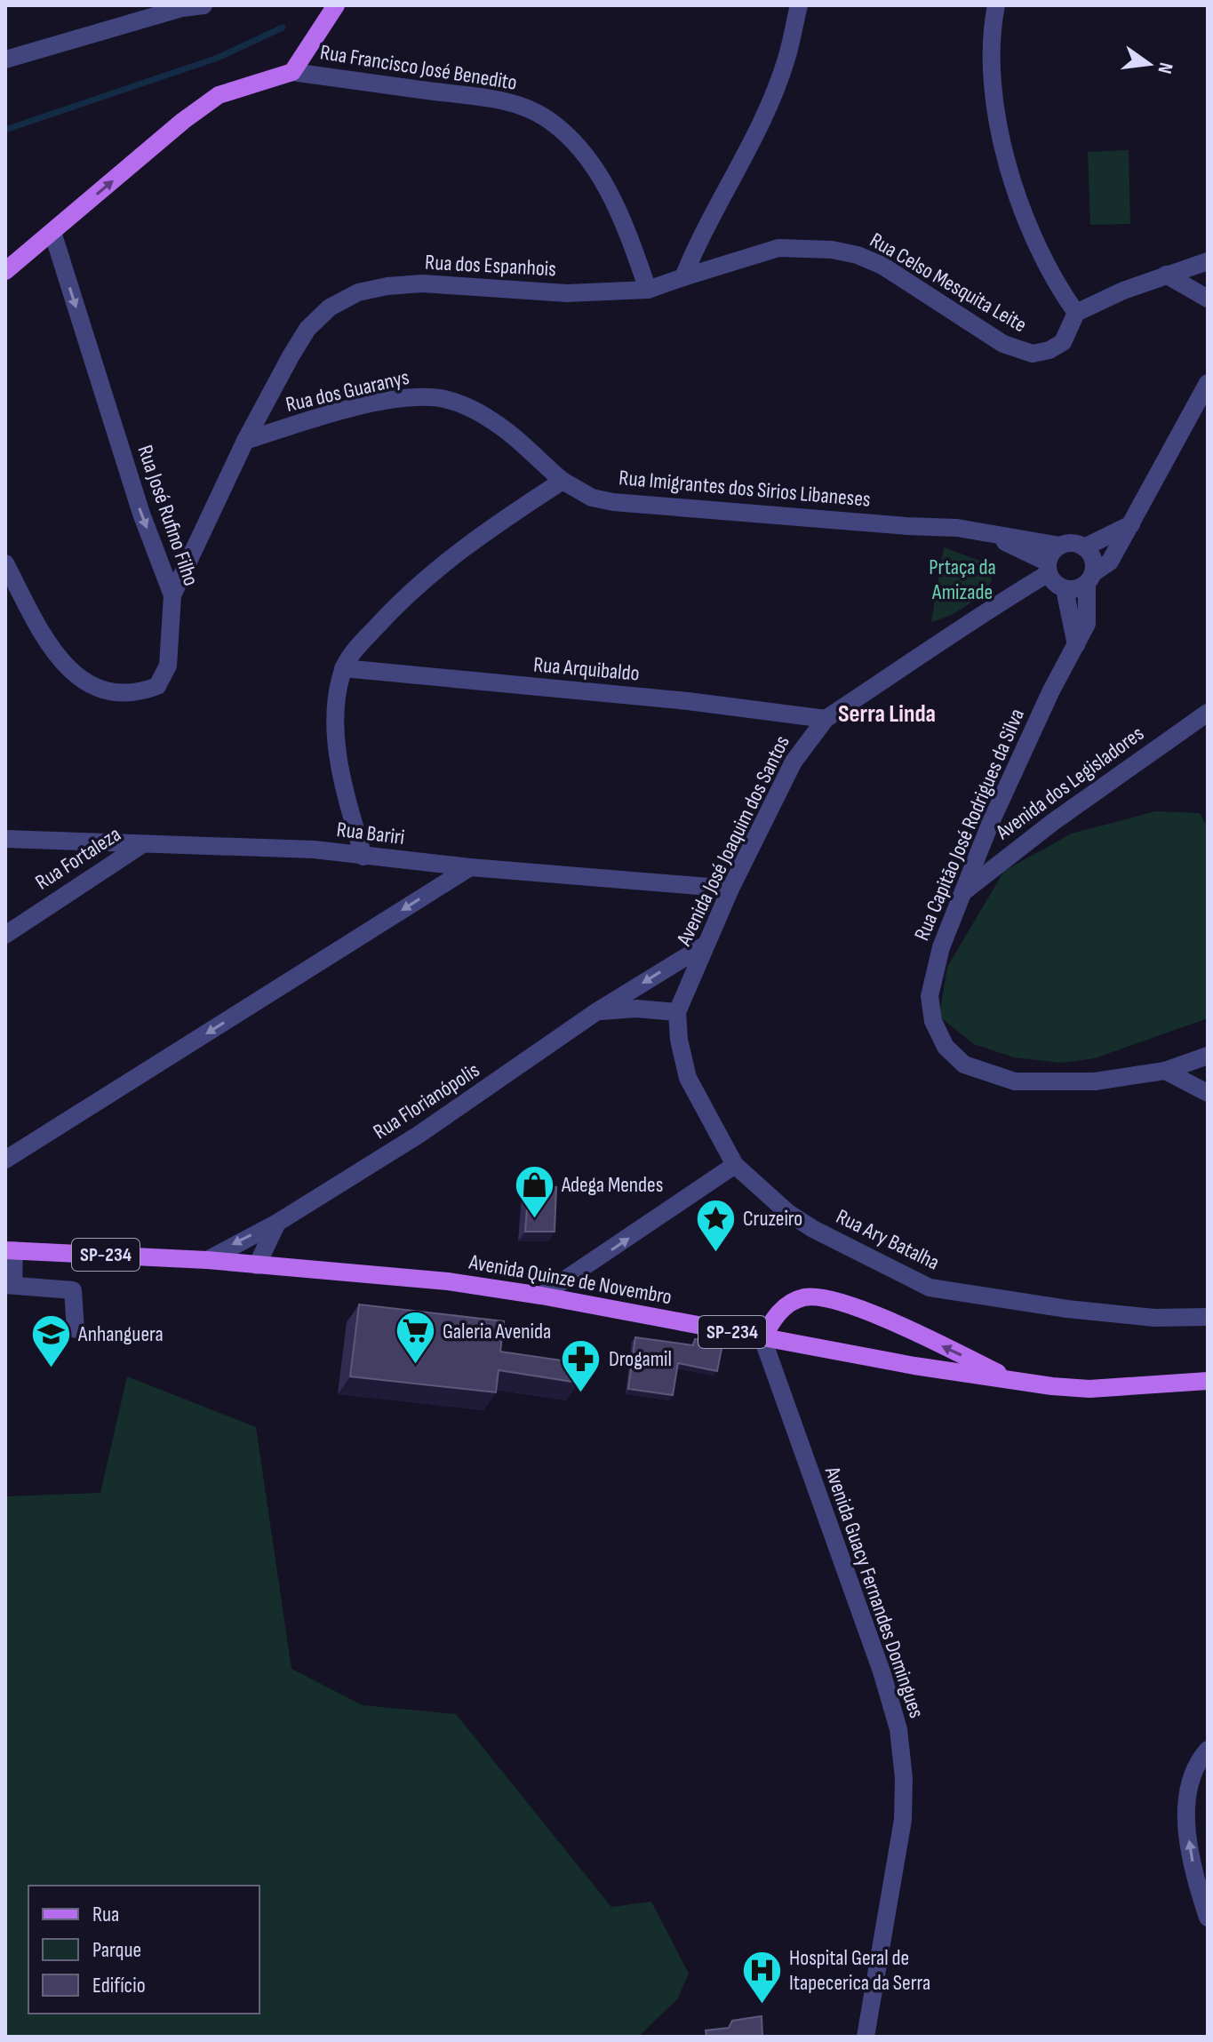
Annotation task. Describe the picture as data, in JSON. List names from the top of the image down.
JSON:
{
  "streets": {
    "main road": ["SP-234", "Avenida Quinze de Novembro"],
    "street": [
      "Rua Francisco José Benedito",
      "Rua dos Espanhois",
      "Rua Celso Mesquita Leite",
      "Rua dos Guaranys",
      "Rua Imigrantes dos Sirios Libaneses",
      "Rua José Rufino Filho",
      "Rua Arquibaldo",
      "Avenida dos Legisladores",
      "Rua Capitão José Rodrigues da Silva",
      "Rua Bariri",
      "Avenida José Joaquim dos Santos",
      "Rua Fortaleza",
      "Rua Florianópolis",
      "Rua Ary Batalha",
      "Avenida Guacy Fernandes Domingues"
    ]
  },
  "crossings": [
    ["Rua Francisco José Benedito", "Rua dos Espanhois"],
    ["Rua dos Espanhois", "Rua Celso Mesquita Leite"],
    ["Rua dos Espanhois", "Rua dos Guaranys"],
    ["Rua dos Espanhois", "Rua José Rufino Filho"],
    ["Rua dos Guaranys", "Rua Imigrantes dos Sirios Libaneses"],
    ["Rua Imigrantes dos Sirios Libaneses", "Rua Capitão José Rodrigues da Silva"],
    ["Rua Imigrantes dos Sirios Libaneses", "Avenida José Joaquim dos Santos"],
    ["Rua Arquibaldo", "Avenida José Joaquim dos Santos"],
    ["Avenida dos Legisladores", "Rua Capitão José Rodrigues da Silva"],
    ["Rua Capitão José Rodrigues da Silva", "Avenida José Joaquim dos Santos"],
    ["Rua Bariri", "Avenida José Joaquim dos Santos"],
    ["Rua Bariri", "Rua Fortaleza"],
    ["Avenida José Joaquim dos Santos", "Rua Florianópolis"],
    ["Avenida José Joaquim dos Santos", "Rua Ary Batalha"],
    ["Rua Florianópolis", "Avenida Quinze de Novembro"],
    ["Avenida Quinze de Novembro", "Avenida Guacy Fernandes Domingues"]
  ],
  "one_way": ["Rua José Rufino Filho", "Rua Florianópolis"],
  "districts": ["Serra Linda"],
  "parks": ["Prtaça da Amizade"],
  "places": {
    "shop": ["Adega Mendes"],
    "place": ["Cruzeiro"],
    "supermarket": ["Galeria Avenida"],
    "school or university": ["Anhanguera"],
    "pharmacy": ["Drogamil"],
    "hospital": ["Hospital Geral de Itapecerica da Serra"]
  },
  "legend": ["Rua", "Parque", "Edifício"],
  "north": "right"
}
